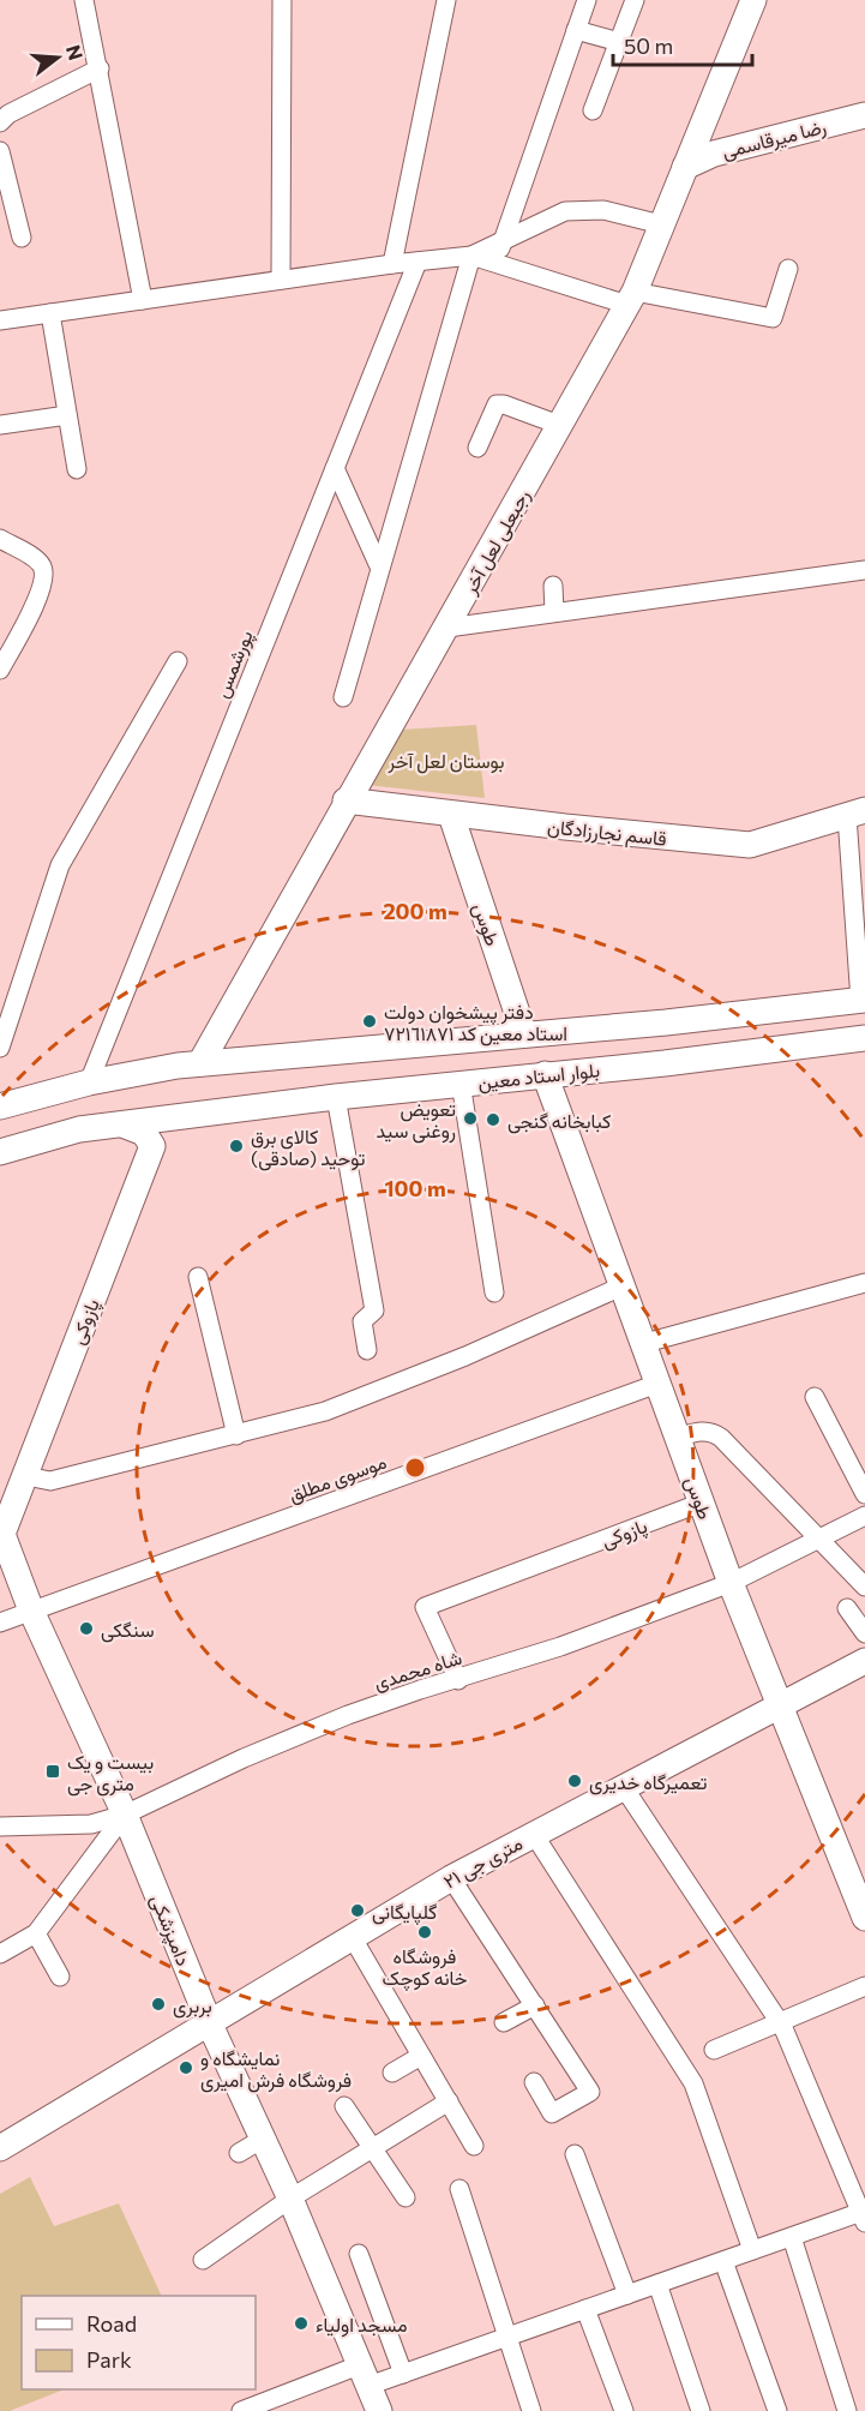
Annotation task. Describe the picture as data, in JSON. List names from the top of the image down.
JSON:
{
  "streets": {
    "main road": [
      "رضا میرقاسمی",
      "رجبعلی لعل آخر",
      "قاسم نجارزادگان",
      "طوس",
      "بلوار استاد معین",
      "پازوکی",
      "۲۱ متری جی",
      "دامپزشکی"
    ],
    "street": ["پورشمس", "موسوی مطلق", "شاه محمدی"]
  },
  "crossings": [
    ["رضا میرقاسمی", "رجبعلی لعل آخر"],
    ["رجبعلی لعل آخر", "قاسم نجارزادگان"],
    ["رجبعلی لعل آخر", "بلوار استاد معین"],
    ["پورشمس", "بلوار استاد معین"],
    ["قاسم نجارزادگان", "طوس"],
    ["طوس", "بلوار استاد معین"],
    ["طوس", "پازوکی"],
    ["طوس", "موسوی مطلق"],
    ["طوس", "شاه محمدی"],
    ["طوس", "۲۱ متری جی"],
    ["بلوار استاد معین", "پازوکی"],
    ["پازوکی", "شاه محمدی"],
    ["پازوکی", "دامپزشکی"],
    ["موسوی مطلق", "دامپزشکی"],
    ["شاه محمدی", "دامپزشکی"],
    ["۲۱ متری جی", "دامپزشکی"]
  ],
  "parks": ["بوستان لعل آخر"],
  "places": {
    "other": [
      "دفتر پيشخوان دولت استاد معين كد ٧٢١٦١٨٧١",
      "تعویض روغنی سید",
      "کبابخانه گنجی",
      "کالای برق توحید (صادقی)",
      "سنگکی",
      "تعمیرگاه خدیری",
      "گلپایگانی",
      "فروشگاه خانه کوچک",
      "بربری",
      "نمایشگاه و فروشگاه فرش امیری",
      "مسجد اولیاء"
    ],
    "transit": ["بیست و یک متری جی"]
  },
  "legend": ["Road", "Park"],
  "scale_bar": "50 m",
  "north": "right",
  "rings": ["200 m", "100 m"]
}
